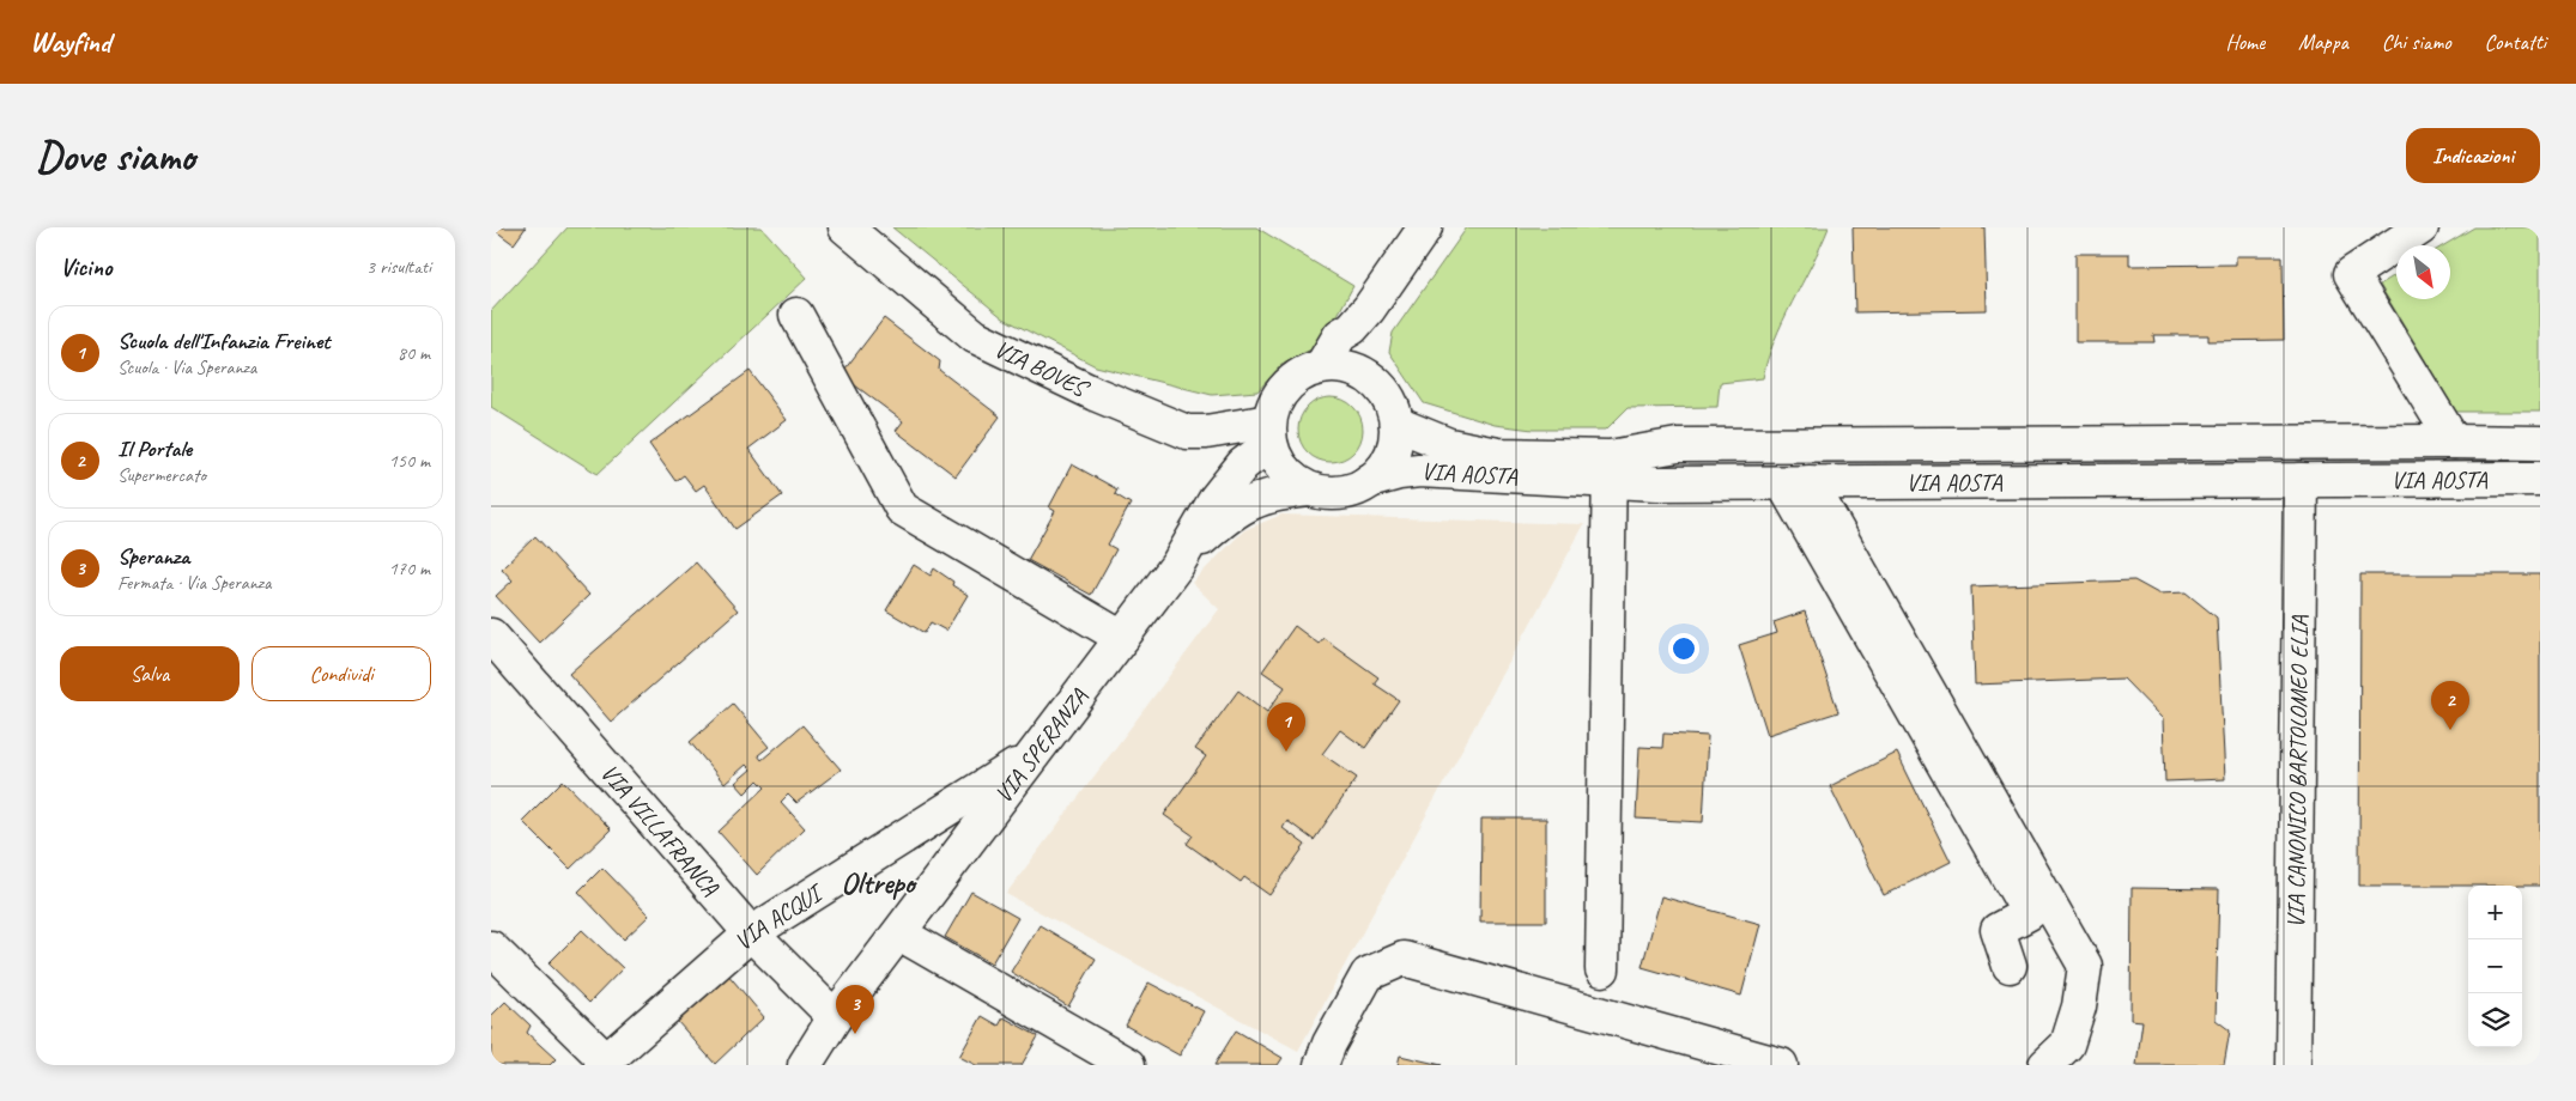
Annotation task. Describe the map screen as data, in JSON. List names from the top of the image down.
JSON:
{
  "streets": {
    "street": [
      "VIA BOVES",
      "VIA AOSTA",
      "VIA SPERANZA",
      "VIA CANONICO BARTOLOMEO ELIA",
      "VIA VILLAFRANCA",
      "VIA ACQUI"
    ]
  },
  "crossings": [
    ["VIA BOVES", "VIA AOSTA"],
    ["VIA BOVES", "VIA SPERANZA"],
    ["VIA AOSTA", "VIA SPERANZA"],
    ["VIA AOSTA", "VIA CANONICO BARTOLOMEO ELIA"],
    ["VIA SPERANZA", "VIA VILLAFRANCA"],
    ["VIA SPERANZA", "VIA ACQUI"],
    ["VIA VILLAFRANCA", "VIA ACQUI"]
  ],
  "districts": ["Oltrepo"],
  "north": "bottom right",
  "page": {
    "header": "Wayfind",
    "nav": [
      "Home",
      "Mappa",
      "Chi siamo",
      "Contatti"
    ],
    "buttons": [
      "Indicazioni",
      ["Salva", "Condividi"]
    ],
    "title": "Dove siamo",
    "heading": ["Vicino", "3 risultati"],
    "list": [
      {
        "mark": "1",
        "name": "Scuola dell'Infanzia Freinet",
        "note": "Scuola · Via Speranza",
        "value": "80 m"
      },
      {
        "mark": "2",
        "name": "Il Portale",
        "note": "Supermercato",
        "value": "150 m"
      },
      {
        "mark": "3",
        "name": "Speranza",
        "note": "Fermata · Via Speranza",
        "value": "170 m"
      }
    ],
    "pins": ["2", "1", "3"],
    "map_buttons": ["+", "−"]
  }
}
